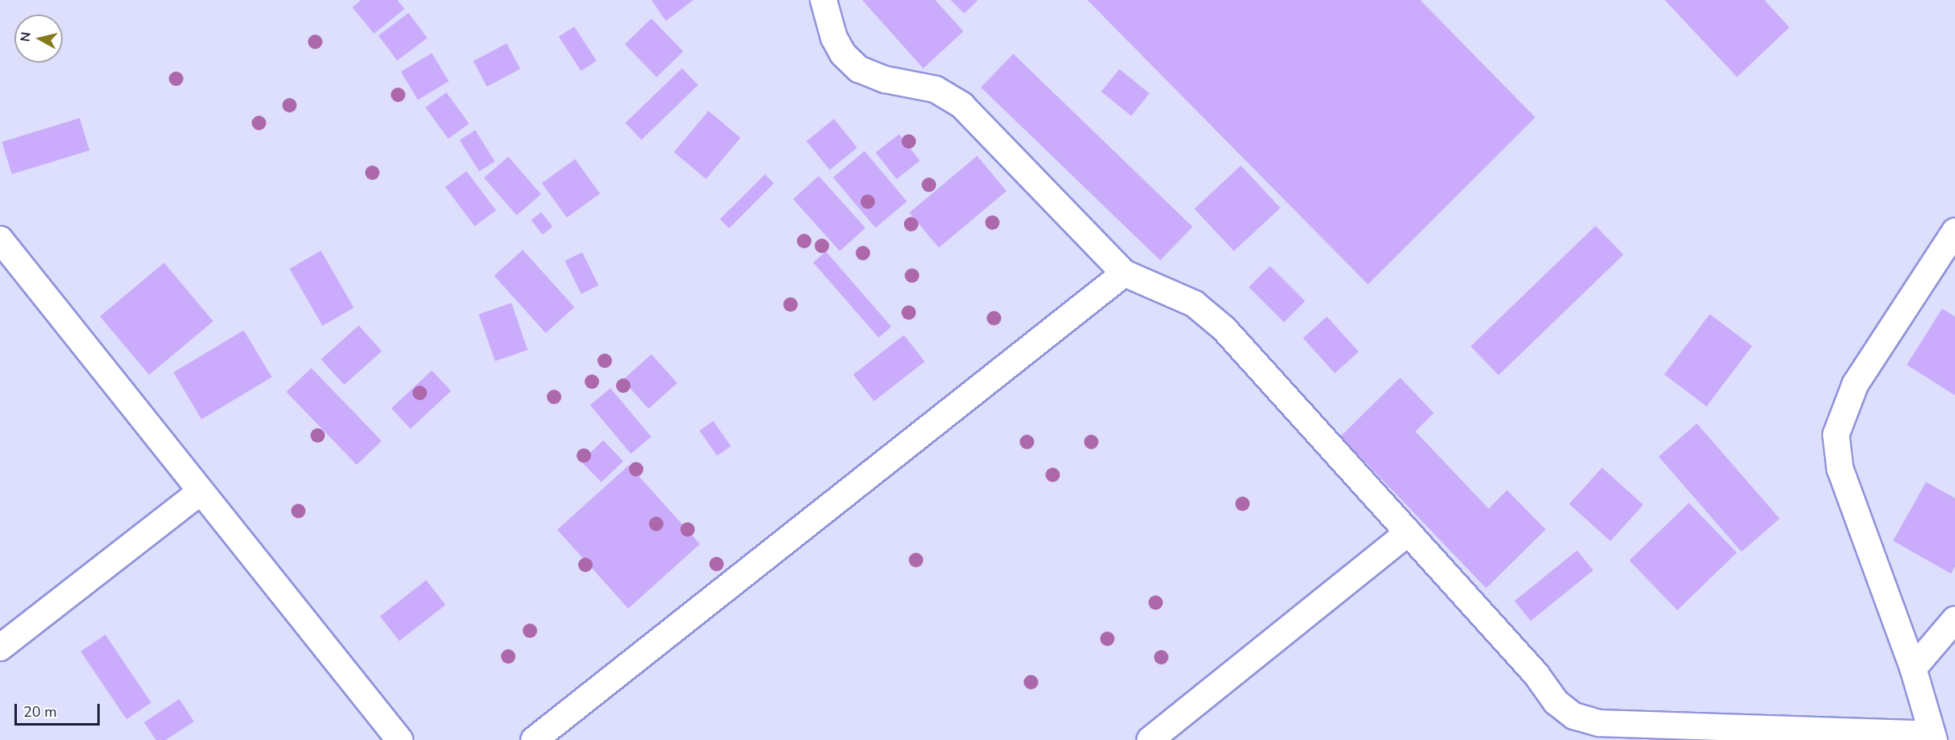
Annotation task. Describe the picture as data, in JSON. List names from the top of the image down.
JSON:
{
  "scale_bar": "20 m",
  "north": "left"
}
